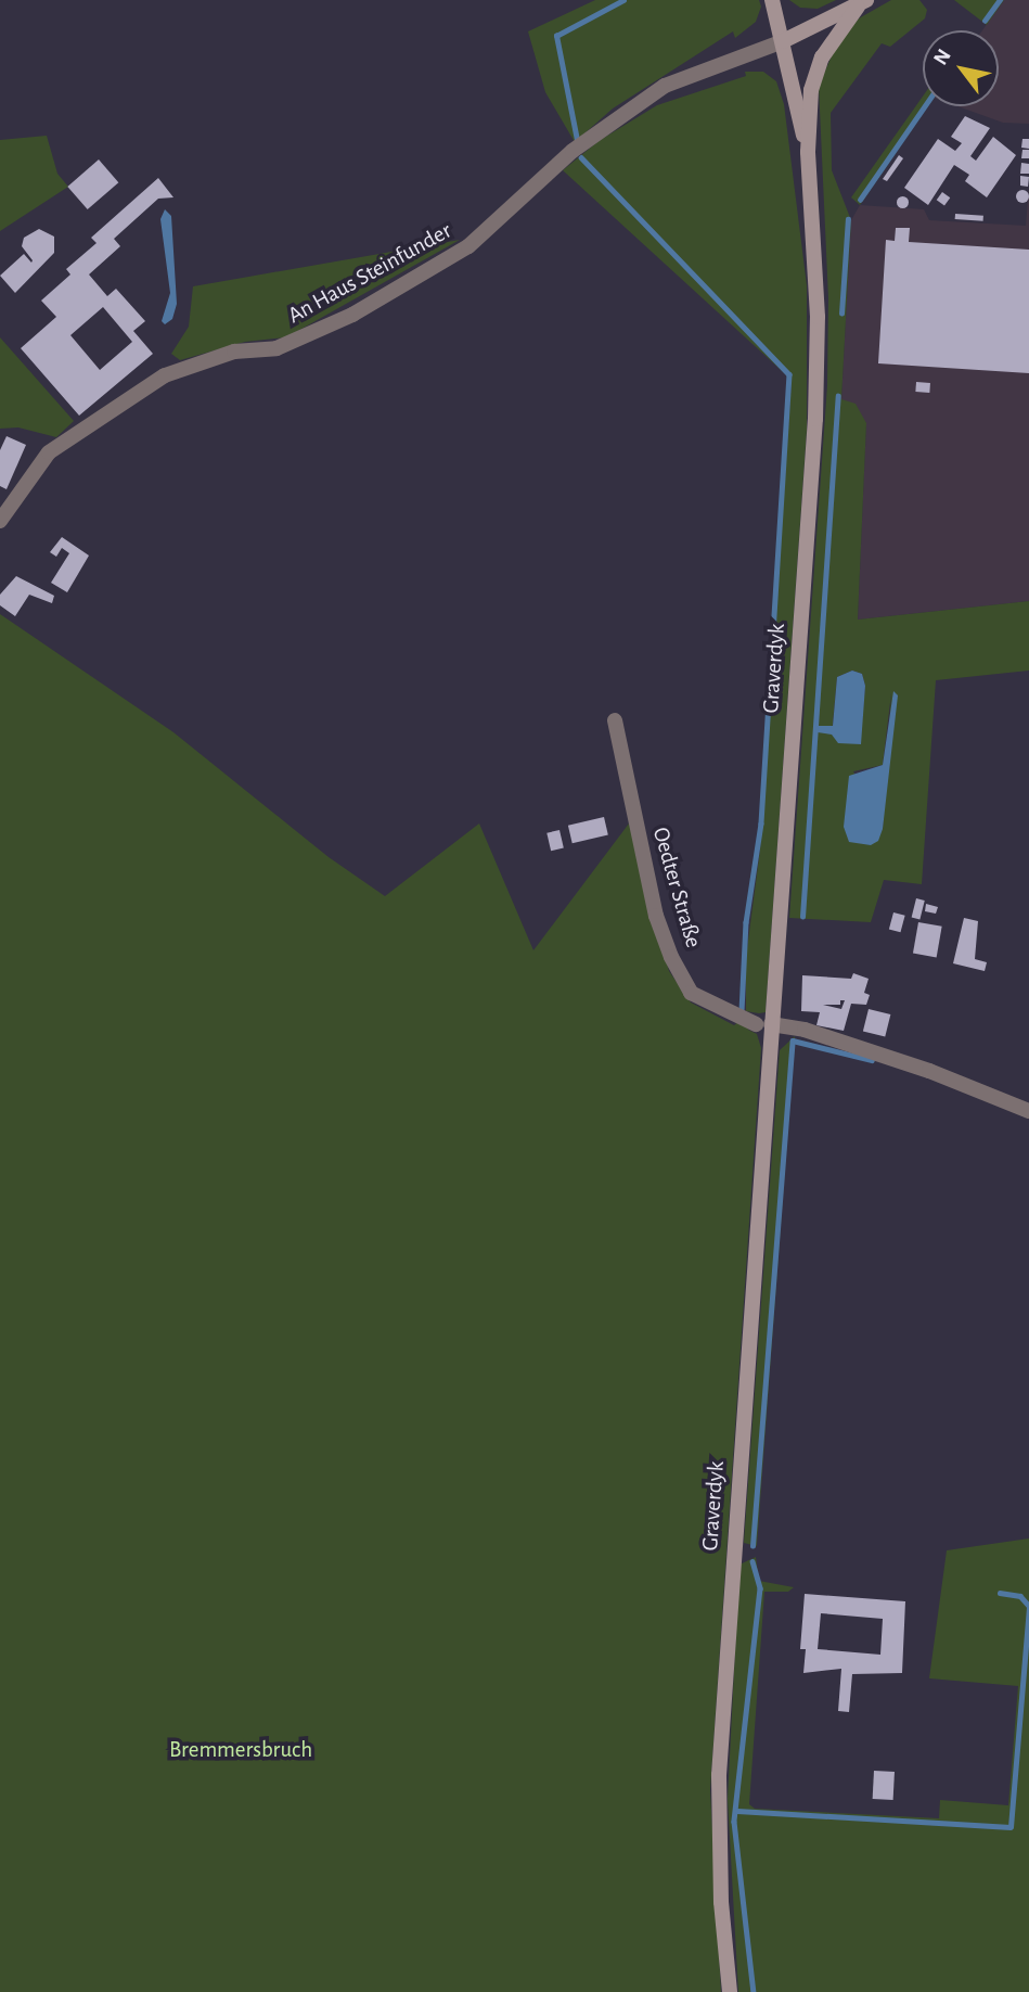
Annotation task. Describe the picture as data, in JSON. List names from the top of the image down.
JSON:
{
  "streets": {
    "main road": ["Graverdyk"],
    "street": ["An Haus Steinfunder", "Oedter Straße"]
  },
  "crossings": [
    ["Graverdyk", "Oedter Straße"]
  ],
  "parks": ["Bremmersbruch"],
  "north": "top left"
}
